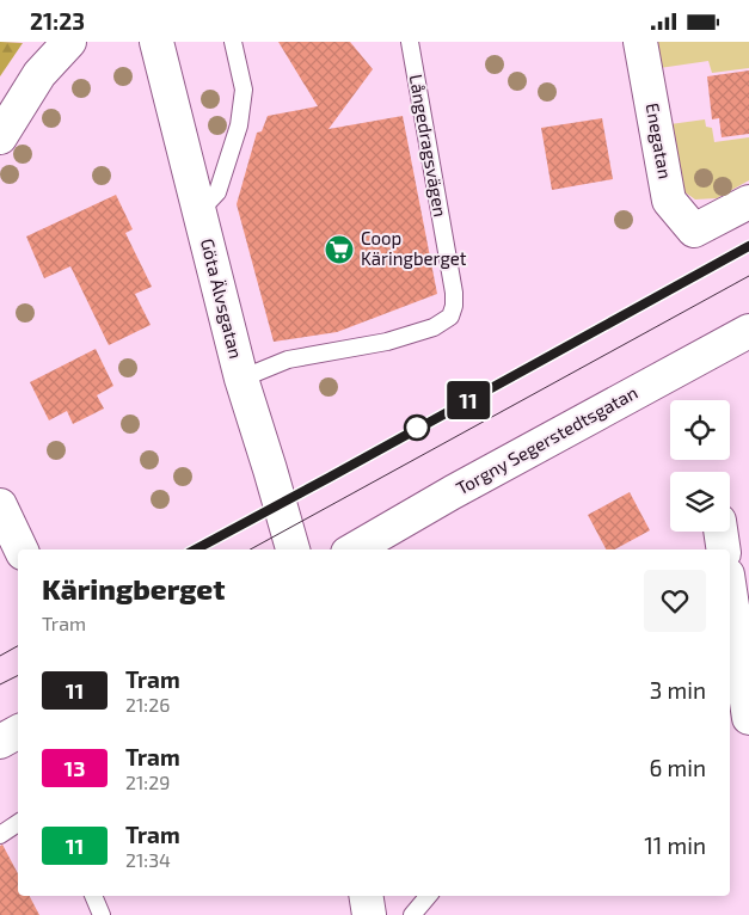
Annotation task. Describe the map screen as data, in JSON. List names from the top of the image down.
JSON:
{
  "streets": {
    "street": ["Enegatan", "Göta Älvsgatan", "Torgny Segerstedtsgatan"],
    "lane": ["Långedragsvägen"]
  },
  "crossings": [
    ["Långedragsvägen", "Göta Älvsgatan"]
  ],
  "places": {
    "supermarket": ["Coop Käringberget"]
  },
  "lines": ["tram line 11"],
  "page": {
    "status": "21:23",
    "on_map": "11",
    "heading": ["Käringberget", "Tram"],
    "list": [
      {
        "mark": "11",
        "name": "Tram",
        "note": "21:26",
        "value": "3 min"
      },
      {
        "mark": "13",
        "name": "Tram",
        "note": "21:29",
        "value": "6 min"
      },
      {
        "mark": "11",
        "name": "Tram",
        "note": "21:34",
        "value": "11 min"
      }
    ]
  }
}
